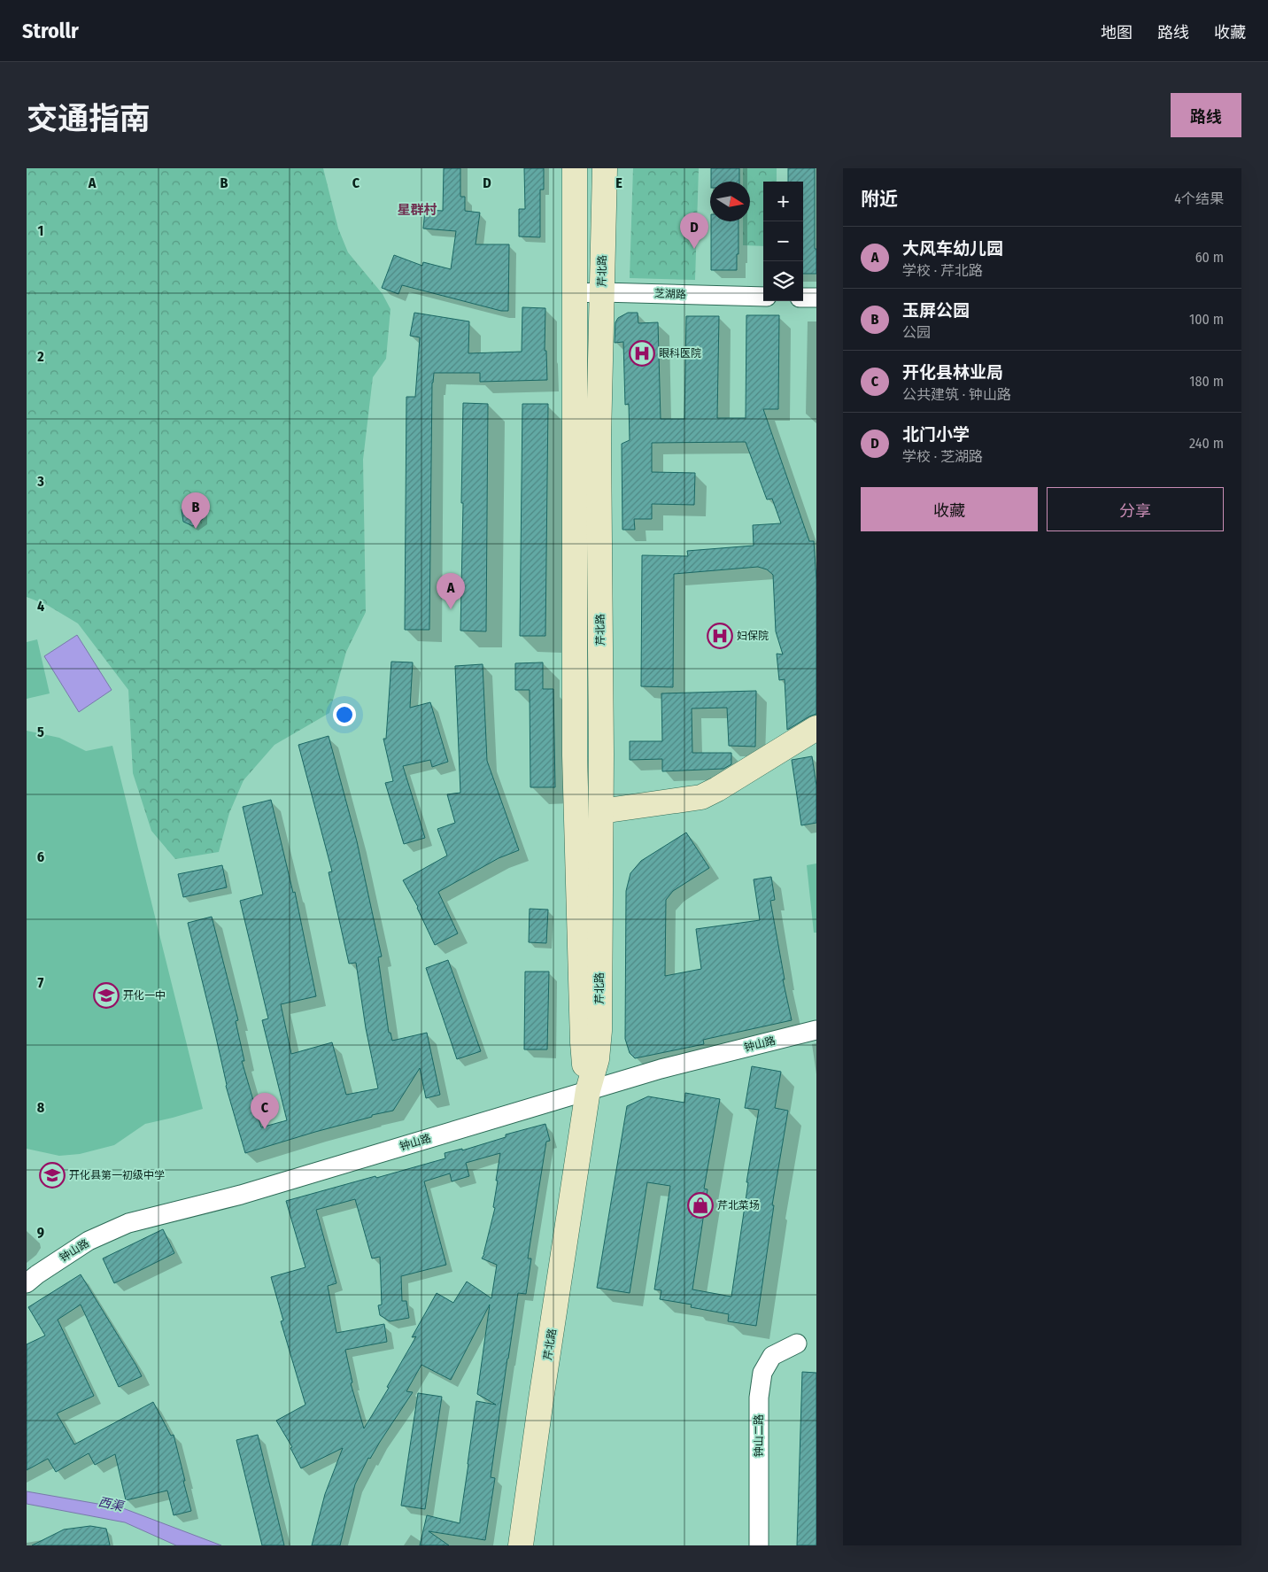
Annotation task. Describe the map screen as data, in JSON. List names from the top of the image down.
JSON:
{
  "streets": {
    "main road": ["芹北路"],
    "street": ["芝湖路", "钟山路", "钟山二路"]
  },
  "crossings": [
    ["芹北路", "芝湖路"],
    ["芹北路", "钟山路"]
  ],
  "districts": ["星群村"],
  "water": ["西渠"],
  "places": {
    "hospital": ["眼科医院", "妇保院"],
    "school or university": ["开化一中", "开化县第一初级中学"],
    "shop": ["芹北菜场"]
  },
  "north": "right",
  "page": {
    "header": "Strollr",
    "nav": ["地图", "路线", "收藏"],
    "title": "交通指南",
    "buttons": [
      "路线",
      ["收藏", "分享"]
    ],
    "heading": ["附近", "4个结果"],
    "map_buttons": ["+", "−"],
    "pins": [
      "D",
      "B",
      "A",
      "C"
    ],
    "list": [
      {
        "mark": "A",
        "name": "大风车幼儿园",
        "note": "学校 · 芹北路",
        "value": "60 m"
      },
      {
        "mark": "B",
        "name": "玉屏公园",
        "note": "公园",
        "value": "100 m"
      },
      {
        "mark": "C",
        "name": "开化县林业局",
        "note": "公共建筑 · 钟山路",
        "value": "180 m"
      },
      {
        "mark": "D",
        "name": "北门小学",
        "note": "学校 · 芝湖路",
        "value": "240 m"
      }
    ]
  },
  "grid": {
    "columns": [
      "A",
      "B",
      "C",
      "D",
      "E"
    ],
    "rows": [
      "1",
      "2",
      "3",
      "4",
      "5",
      "6",
      "7",
      "8",
      "9"
    ]
  }
}
